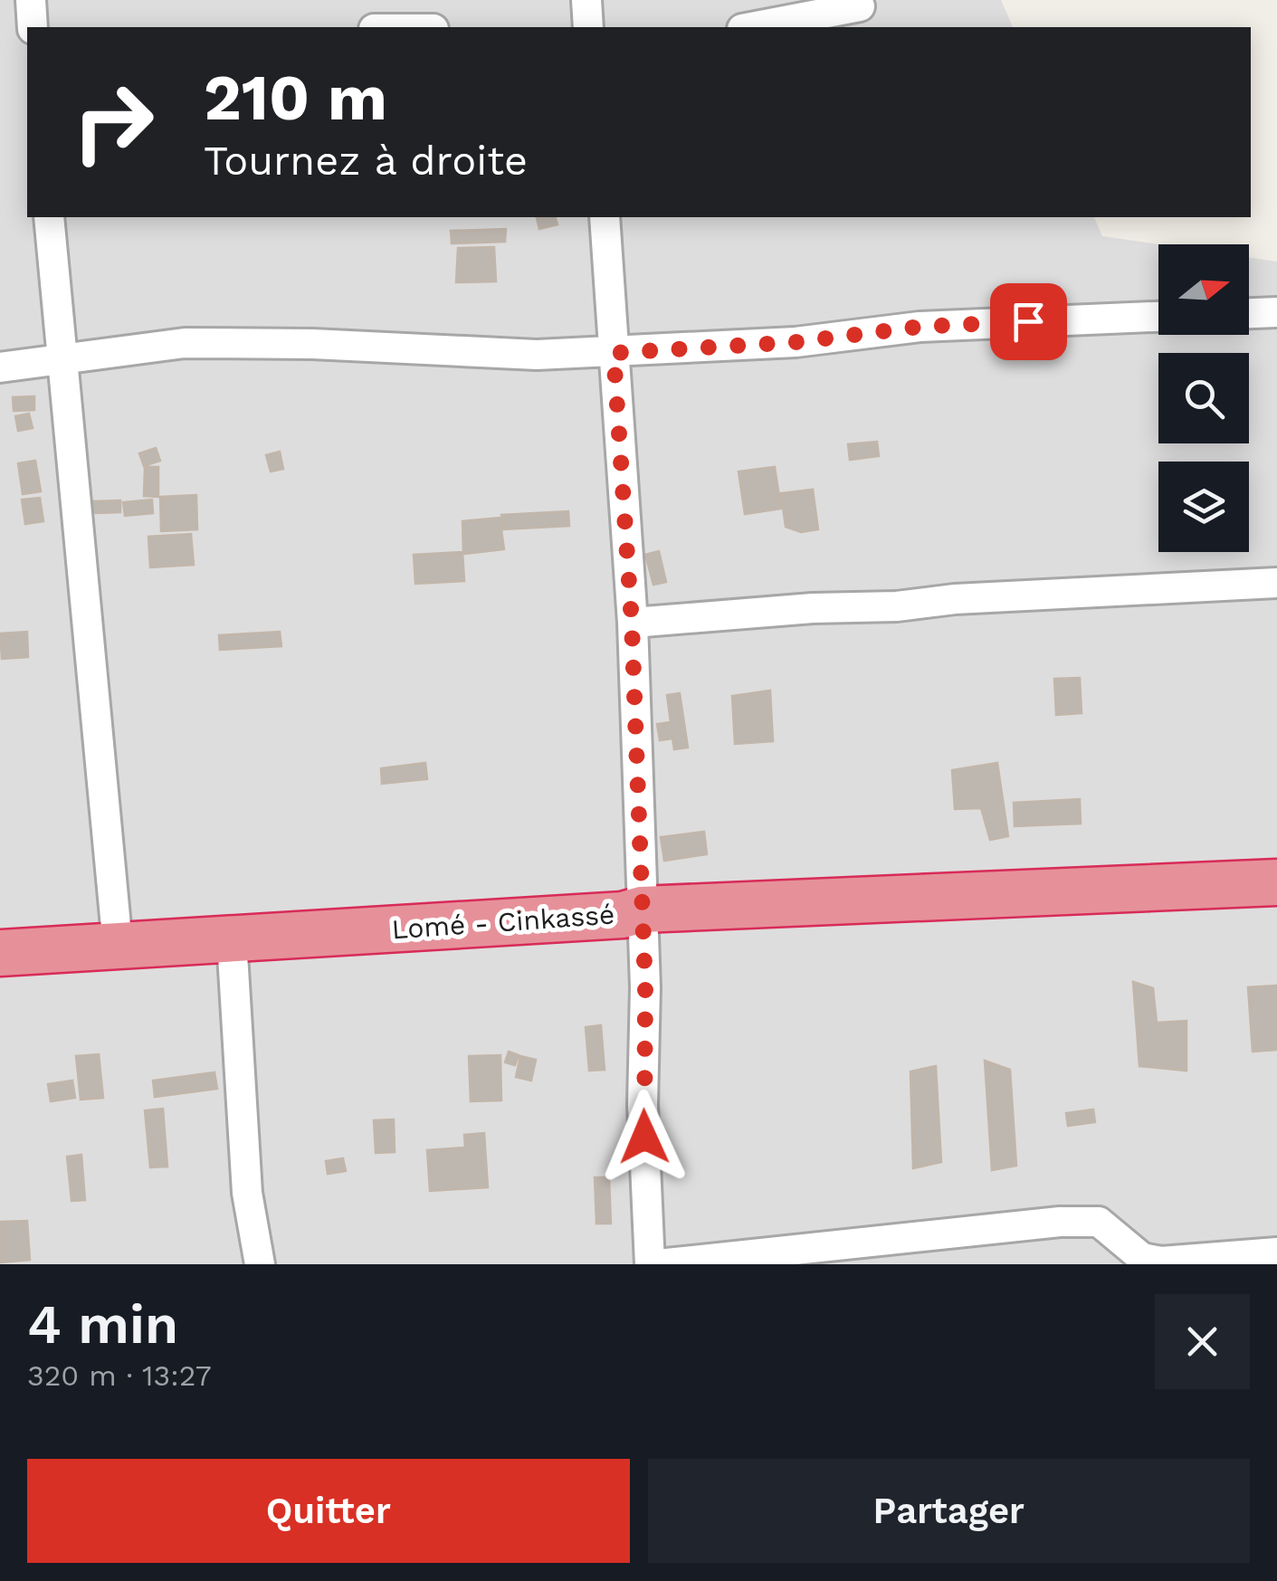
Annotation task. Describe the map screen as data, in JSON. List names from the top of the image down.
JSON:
{
  "streets": {
    "highway": ["Lomé - Cinkassé"]
  },
  "north": "right",
  "page": {
    "turn": ["210 m", "Tournez à droite"],
    "heading": ["4 min", "320 m · 13:27"],
    "buttons": ["Quitter", "Partager"]
  }
}
